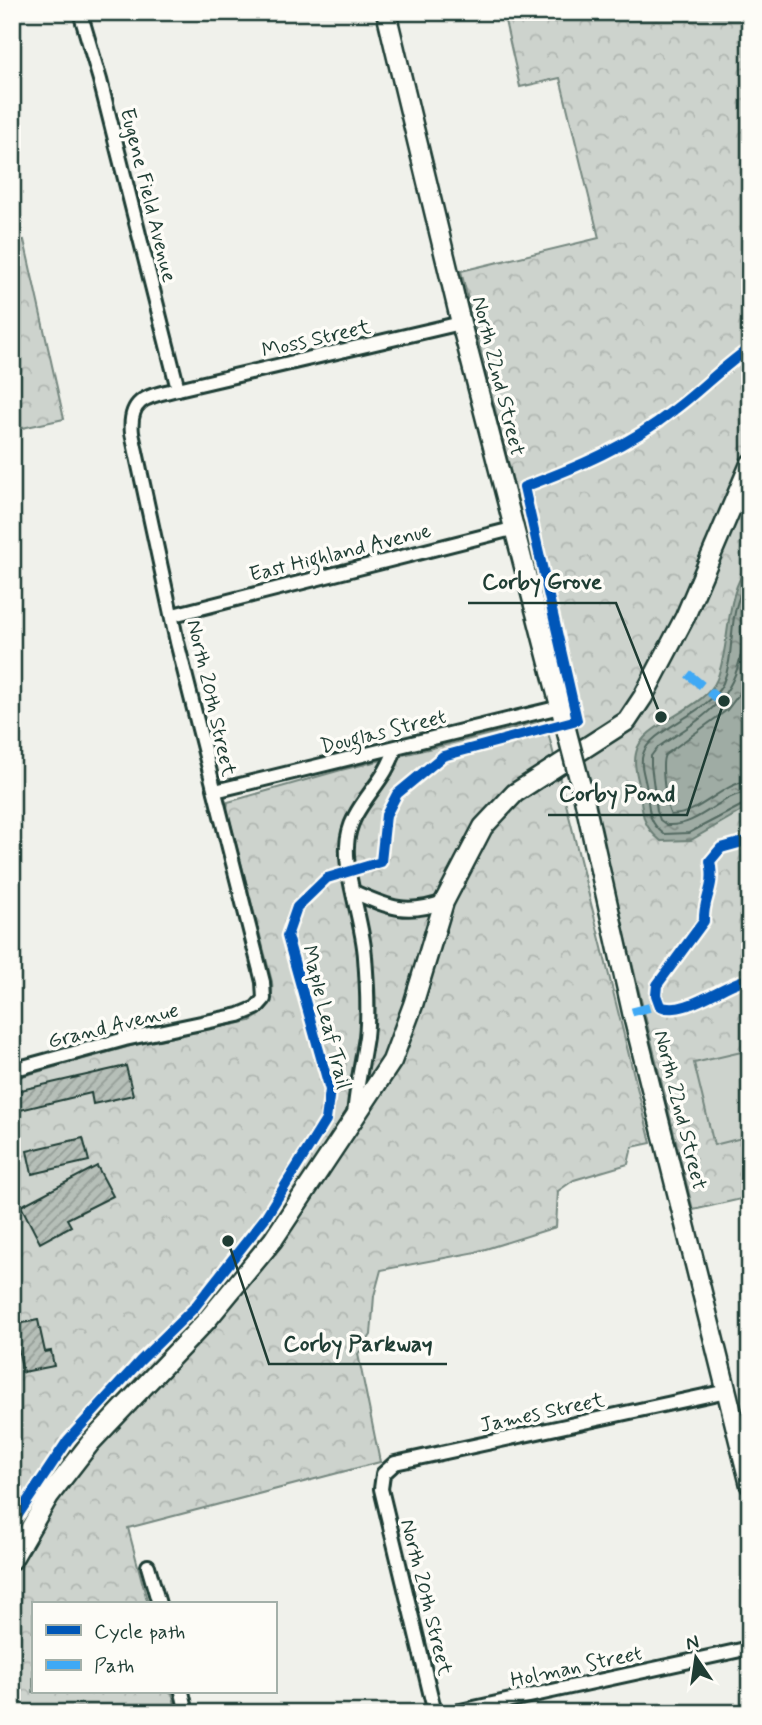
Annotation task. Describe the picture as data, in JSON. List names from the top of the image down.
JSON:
{
  "streets": {
    "street": [
      "Eugene Field Avenue",
      "Moss Street",
      "North 22nd Street",
      "East Highland Avenue",
      "North 20th Street",
      "Douglas Street",
      "Grand Avenue",
      "James Street",
      "Holman Street"
    ],
    "cycle path": ["Maple Leaf Trail"]
  },
  "crossings": [
    ["Eugene Field Avenue", "Moss Street"],
    ["Eugene Field Avenue", "North 20th Street"],
    ["Moss Street", "North 22nd Street"],
    ["Moss Street", "North 20th Street"],
    ["North 22nd Street", "East Highland Avenue"],
    ["North 22nd Street", "Douglas Street"],
    ["North 22nd Street", "James Street"],
    ["East Highland Avenue", "North 20th Street"],
    ["North 20th Street", "Douglas Street"],
    ["North 20th Street", "Grand Avenue"],
    ["North 20th Street", "James Street"]
  ],
  "places": ["Corby Pond", "Corby Grove", "Corby Parkway"],
  "legend": ["Cycle path", "Path"],
  "north": "top"
}
